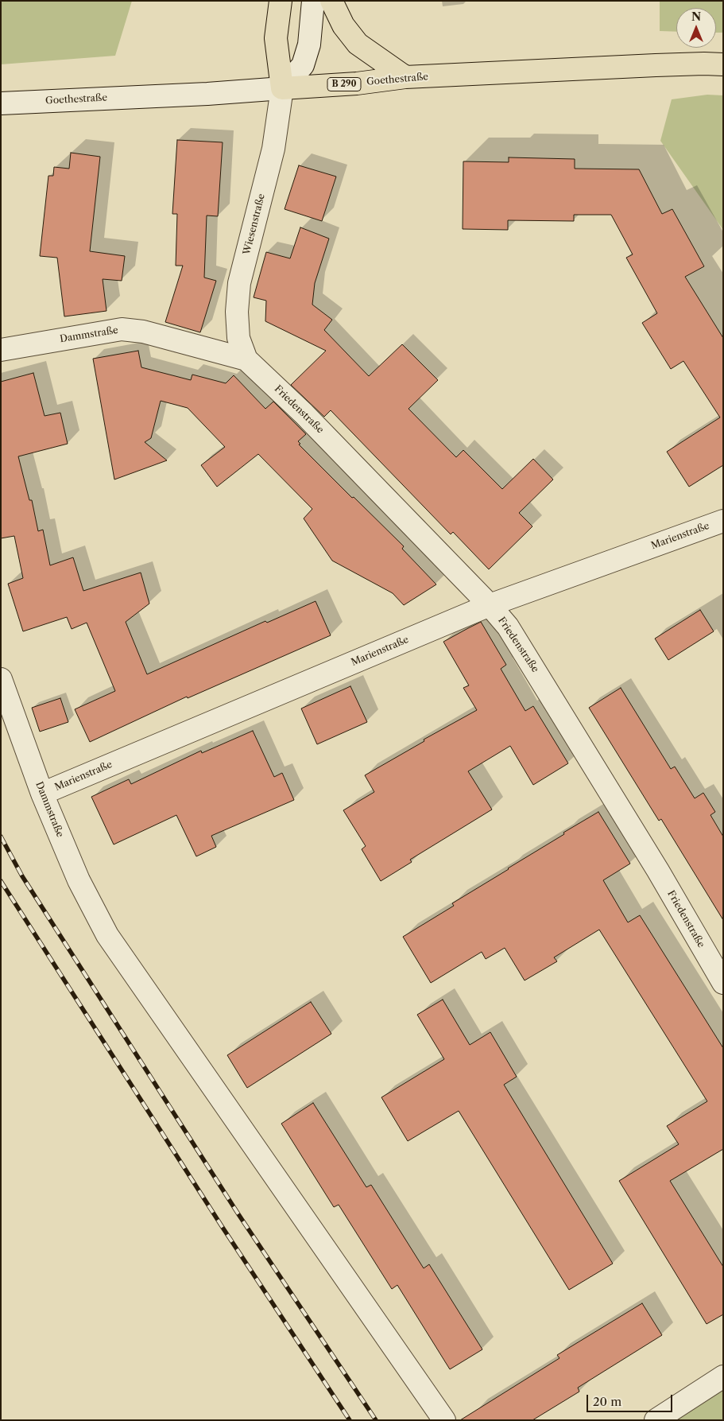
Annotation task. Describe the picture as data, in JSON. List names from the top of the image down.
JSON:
{
  "streets": {
    "main road": ["Goethestraße", "B 290"],
    "street": [
      "Wiesenstraße",
      "Dammstraße",
      "Friedenstraße",
      "Marienstraße"
    ]
  },
  "crossings": [
    ["Goethestraße", "Wiesenstraße"],
    ["Wiesenstraße", "Dammstraße"],
    ["Wiesenstraße", "Friedenstraße"],
    ["Dammstraße", "Friedenstraße"],
    ["Dammstraße", "Marienstraße"],
    ["Friedenstraße", "Marienstraße"]
  ],
  "scale_bar": "20 m",
  "north": "top"
}
